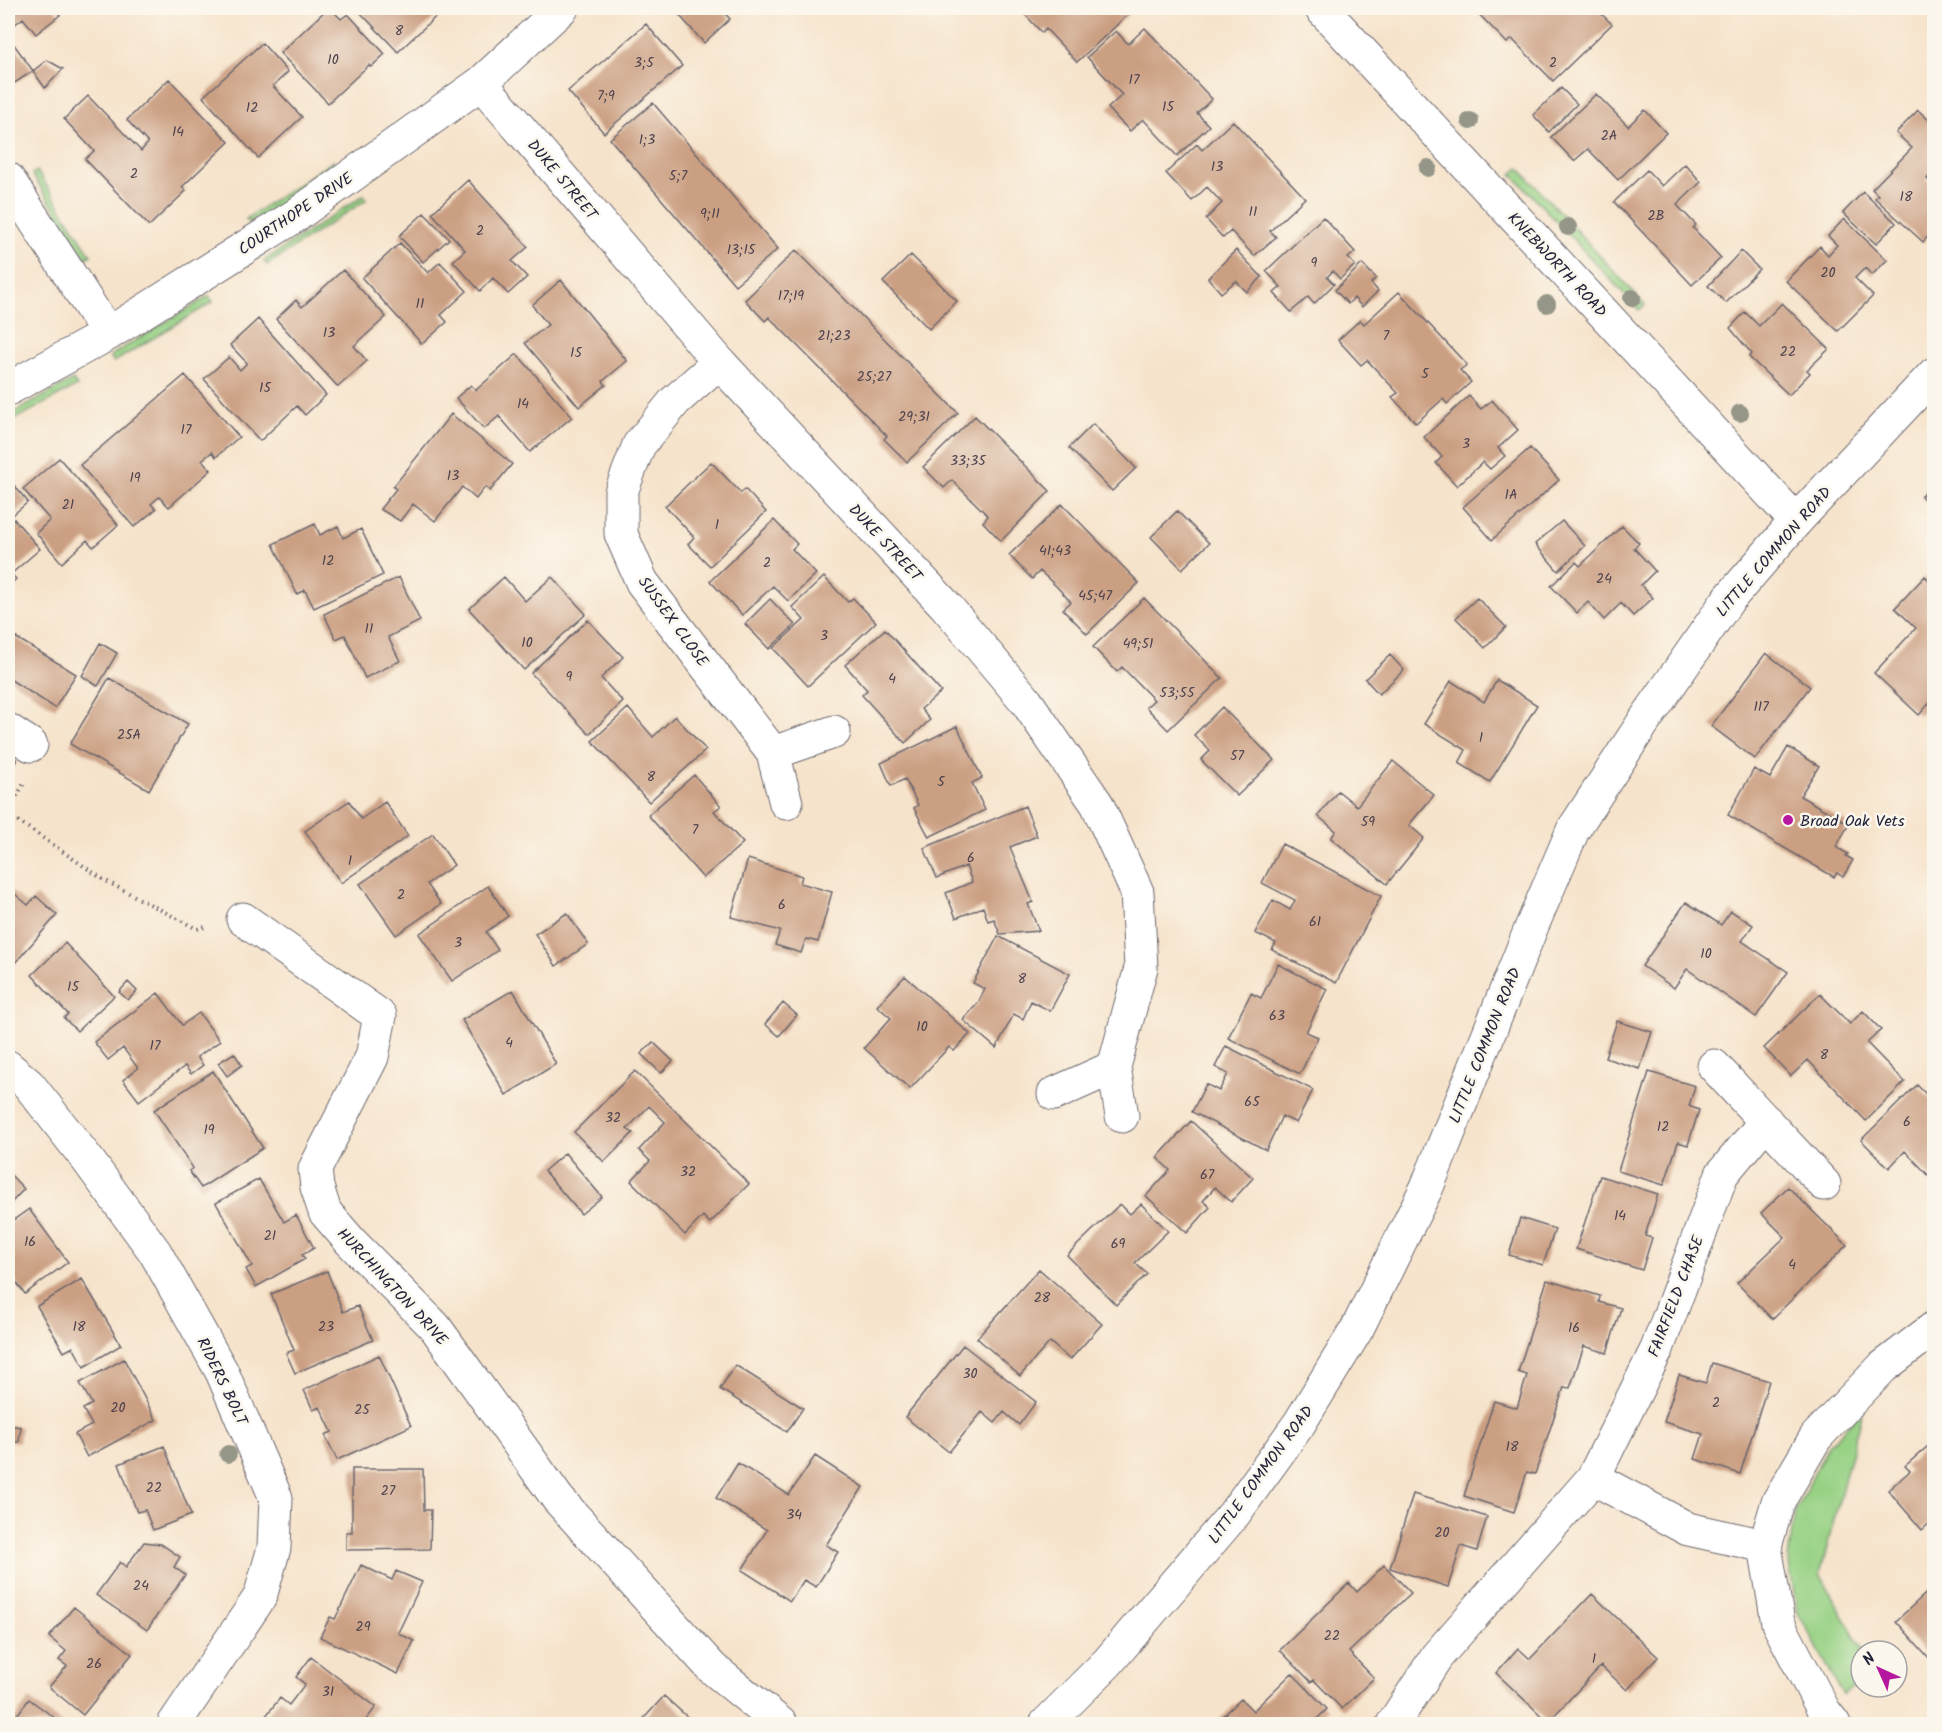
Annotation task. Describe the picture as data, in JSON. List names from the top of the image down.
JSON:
{
  "streets": {
    "main road": [
      "DUKE STREET",
      "COURTHOPE DRIVE",
      "KNEBWORTH ROAD",
      "LITTLE COMMON ROAD",
      "SUSSEX CLOSE",
      "HURCHINGTON DRIVE",
      "FAIRFIELD CHASE",
      "RIDERS BOLT"
    ]
  },
  "crossings": [
    ["DUKE STREET", "COURTHOPE DRIVE"],
    ["DUKE STREET", "SUSSEX CLOSE"],
    ["KNEBWORTH ROAD", "LITTLE COMMON ROAD"]
  ],
  "places": ["Broad Oak Vets"],
  "house_numbers": [
    "8",
    "10",
    "3;5",
    "2",
    "17",
    "7;9",
    "15",
    "12",
    "14",
    "2A",
    "1;3",
    "13",
    "2",
    "5;7",
    "18",
    "11",
    "9;11",
    "2B",
    "2",
    "13;15",
    "9",
    "20",
    "17;19",
    "11",
    "13",
    "21;23",
    "7",
    "22",
    "15",
    "5",
    "25;27",
    "15",
    "14",
    "29;31",
    "17",
    "3",
    "33;35",
    "13",
    "19",
    "1A",
    "21",
    "1",
    "41;43",
    "12",
    "2",
    "24",
    "45;47",
    "11",
    "3",
    "10",
    "49;51",
    "9",
    "4",
    "53;55",
    "117",
    "25A",
    "1",
    "57",
    "8",
    "5",
    "59",
    "7",
    "6",
    "1",
    "2",
    "6",
    "61",
    "3",
    "10",
    "8",
    "15",
    "63",
    "10",
    "4",
    "17",
    "8",
    "65",
    "32",
    "6",
    "12",
    "19",
    "32",
    "67",
    "14",
    "21",
    "16",
    "69",
    "4",
    "28",
    "18",
    "23",
    "16",
    "30",
    "2",
    "20",
    "25",
    "18",
    "22",
    "27",
    "34",
    "20",
    "24",
    "29",
    "22",
    "1",
    "26",
    "31"
  ],
  "north": "top left"
}
